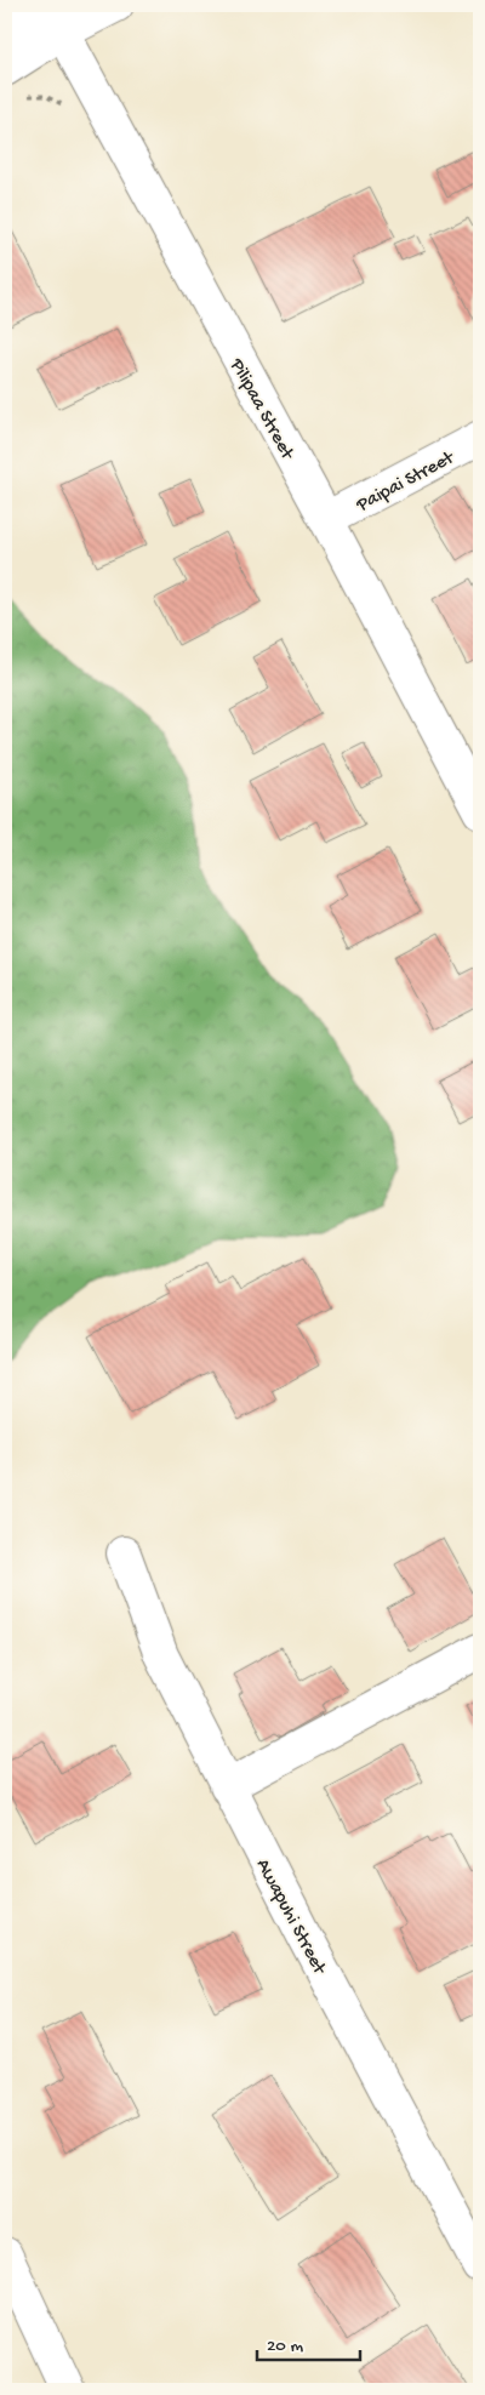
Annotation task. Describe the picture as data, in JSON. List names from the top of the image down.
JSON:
{
  "streets": {
    "main road": ["Pilipaa Street", "Paipai Street", "Awapuhi Street"]
  },
  "crossings": [
    ["Pilipaa Street", "Paipai Street"]
  ],
  "scale_bar": "20 m"
}
